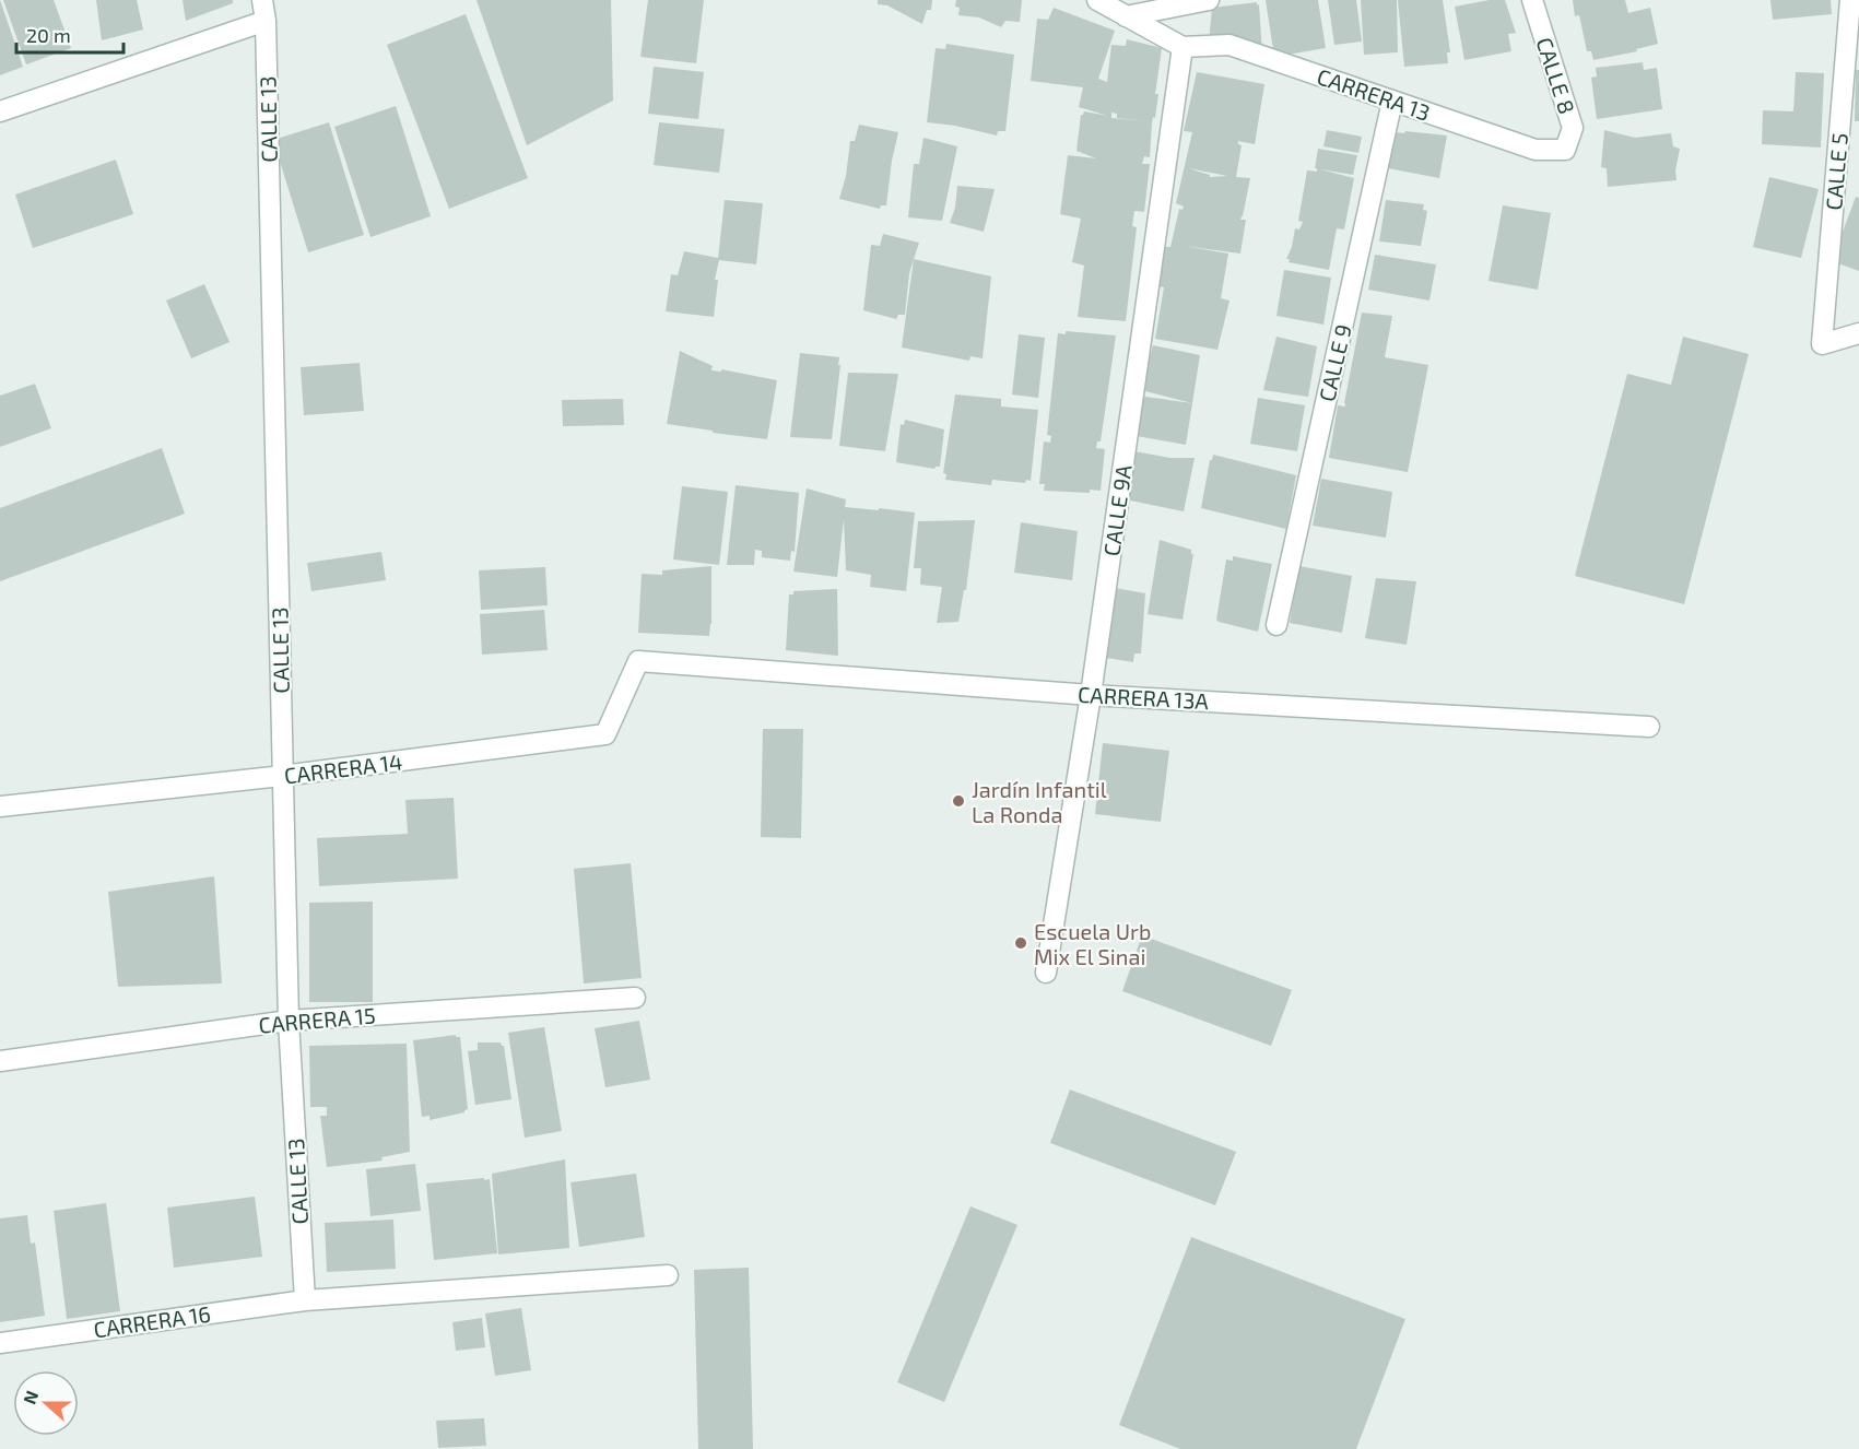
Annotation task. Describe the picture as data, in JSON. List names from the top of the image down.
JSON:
{
  "streets": {
    "street": [
      "CALLE 8",
      "CARRERA 13",
      "CALLE 13",
      "CALLE 5",
      "CALLE 9",
      "CALLE 9A",
      "CARRERA 13A",
      "CARRERA 14",
      "CARRERA 15",
      "CARRERA 16"
    ]
  },
  "crossings": [
    ["CALLE 8", "CARRERA 13"],
    ["CARRERA 13", "CALLE 9"],
    ["CARRERA 13", "CALLE 9A"],
    ["CALLE 13", "CARRERA 14"],
    ["CALLE 13", "CARRERA 15"],
    ["CALLE 13", "CARRERA 16"],
    ["CALLE 9A", "CARRERA 13A"],
    ["CARRERA 13A", "CARRERA 14"]
  ],
  "places": ["Jardín Infantil La Ronda", "Escuela Urb Mix El Sinai"],
  "scale_bar": "20 m",
  "north": "left"
}
